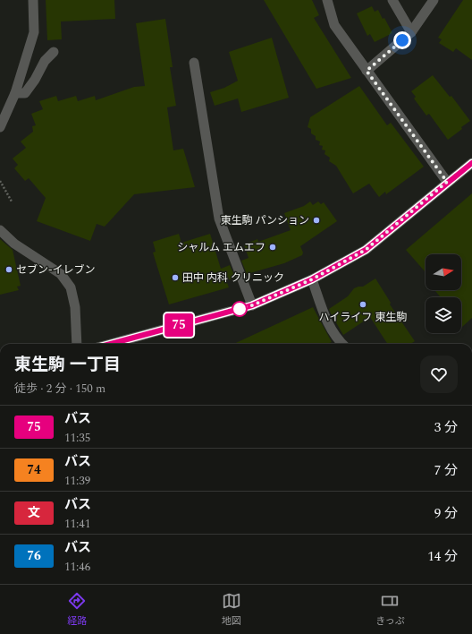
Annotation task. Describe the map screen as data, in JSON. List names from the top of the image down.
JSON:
{
  "places": [
    "東生駒 パンション",
    "シャルム エムエフ",
    "セブン-イレブン",
    "田中 内科 クリニック",
    "ハイライフ 東生駒"
  ],
  "lines": ["bus line 75"],
  "north": "right",
  "page": {
    "on_map": "75",
    "heading": ["東生駒 一丁目", "徒歩 · 2 分 · 150 m"],
    "list": [
      {
        "mark": "75",
        "name": "バス",
        "note": "11:35",
        "value": "3 分"
      },
      {
        "mark": "74",
        "name": "バス",
        "note": "11:39",
        "value": "7 分"
      },
      {
        "mark": "文",
        "name": "バス",
        "note": "11:41",
        "value": "9 分"
      },
      {
        "mark": "76",
        "name": "バス",
        "note": "11:46",
        "value": "14 分"
      }
    ],
    "tabs": ["経路", "地図", "きっぷ"]
  }
}
